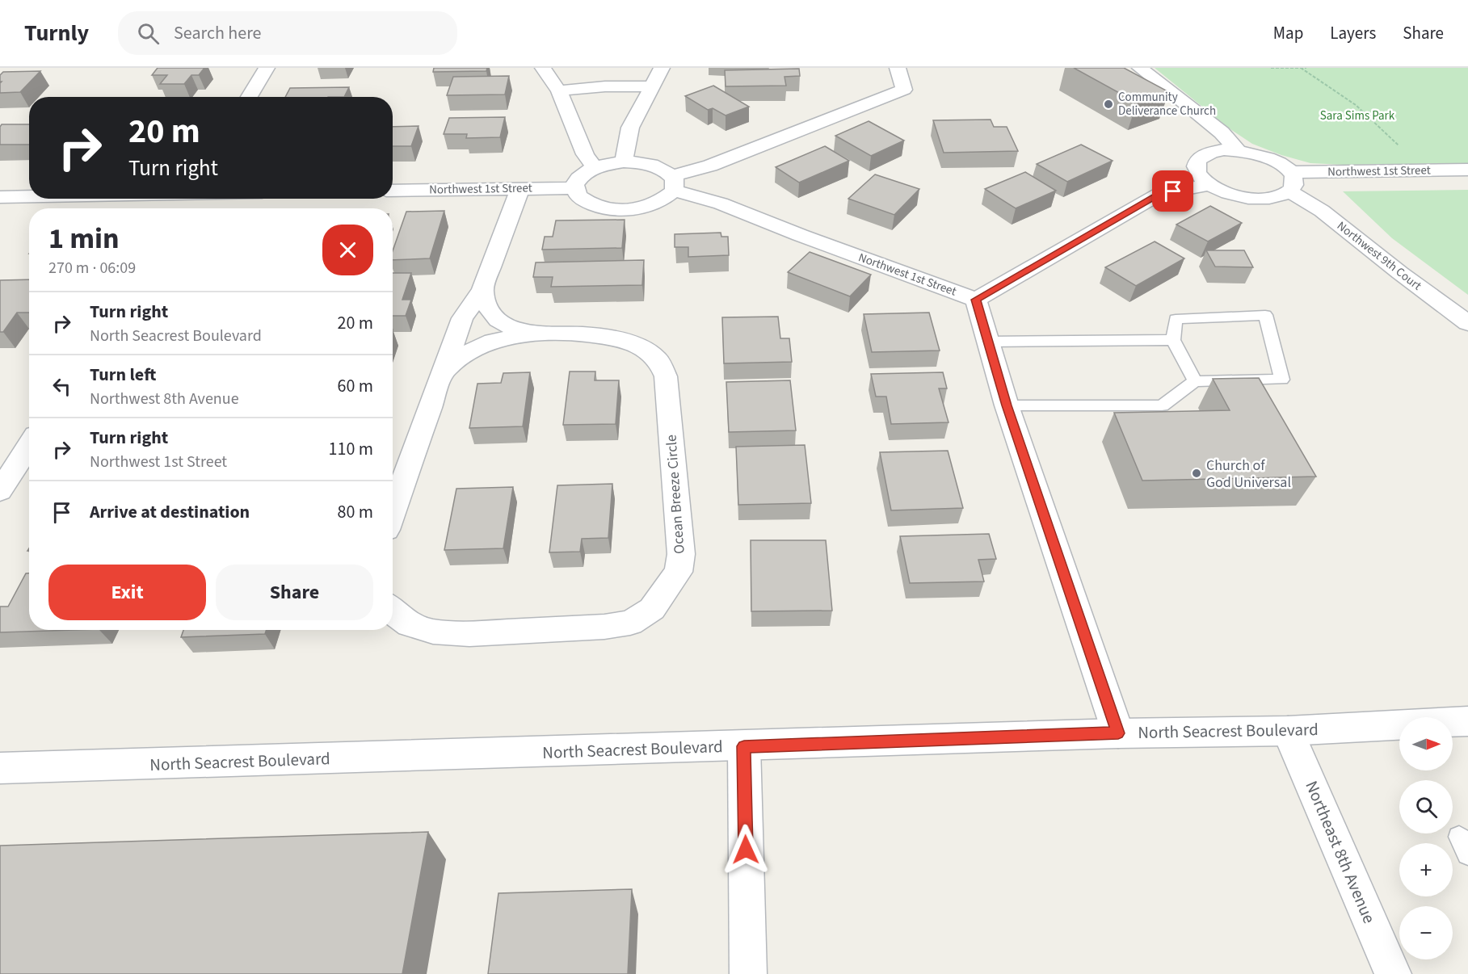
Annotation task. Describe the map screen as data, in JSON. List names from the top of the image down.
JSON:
{
  "streets": {
    "street": [
      "Northwest 1st Street",
      "Northwest 9th Court",
      "Ocean Breeze Circle",
      "North Seacrest Boulevard",
      "Northeast 8th Avenue"
    ]
  },
  "crossings": [
    ["Northwest 1st Street", "Northwest 9th Court"],
    ["North Seacrest Boulevard", "Northeast 8th Avenue"]
  ],
  "parks": ["Sara Sims Park"],
  "places": ["Community Deliverance Church", "Church of God Universal"],
  "north": "right",
  "page": {
    "header": "Turnly",
    "search": "Search here",
    "nav": ["Map", "Layers", "Share"],
    "turn": ["20 m", "Turn right"],
    "heading": ["1 min", "270 m · 06:09"],
    "list": [
      {
        "name": "Turn right",
        "note": "North Seacrest Boulevard",
        "value": "20 m"
      },
      {
        "name": "Turn left",
        "note": "Northwest 8th Avenue",
        "value": "60 m"
      },
      {
        "name": "Turn right",
        "note": "Northwest 1st Street",
        "value": "110 m"
      },
      {
        "name": "Arrive at destination",
        "value": "80 m"
      }
    ],
    "buttons": ["Exit", "Share"],
    "map_buttons": ["+", "−"]
  }
}
